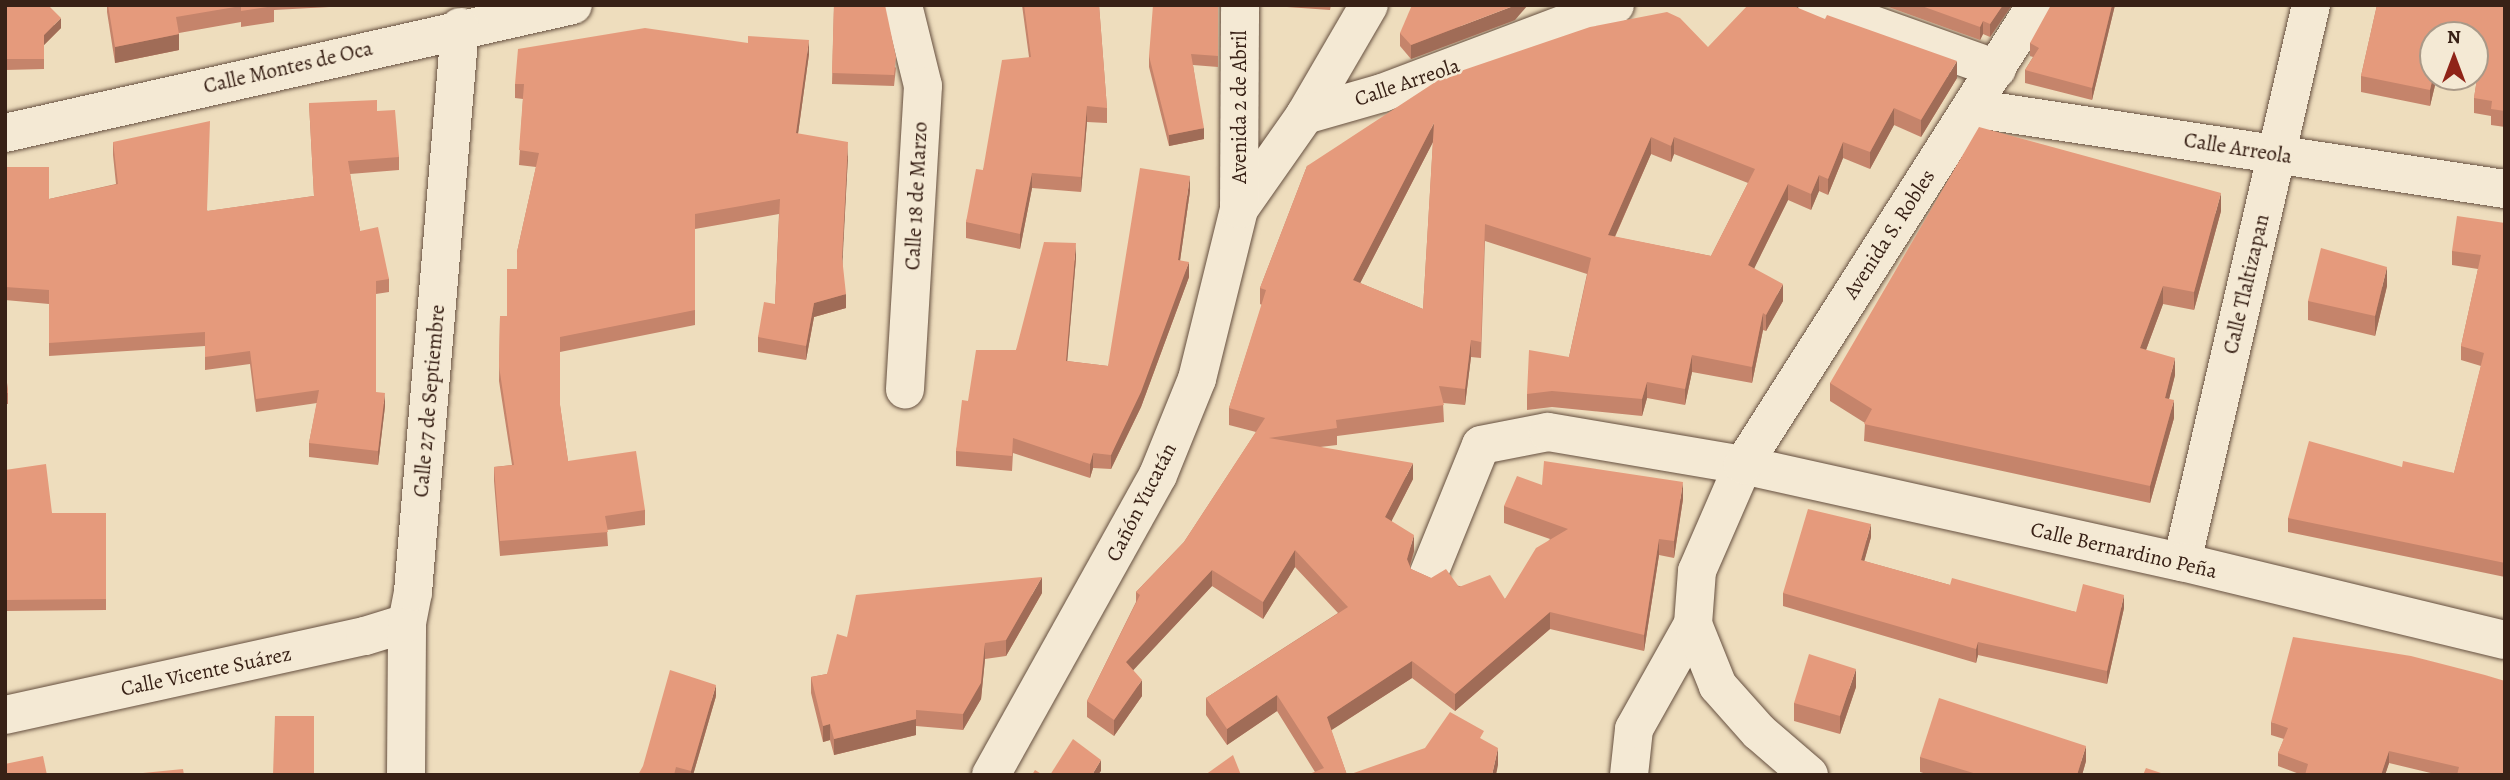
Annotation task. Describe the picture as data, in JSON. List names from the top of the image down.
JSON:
{
  "streets": {
    "street": [
      "Calle Montes de Oca",
      "Calle Arreola",
      "Avenida 2 de Abril",
      "Calle 18 de Marzo",
      "Avenida S. Robles",
      "Calle Tlaltizapan",
      "Calle 27 de Septiembre",
      "Cañón Yucatán",
      "Calle Bernardino Peña",
      "Calle Vicente Suárez"
    ]
  },
  "crossings": [
    ["Calle Montes de Oca", "Calle 27 de Septiembre"],
    ["Calle Arreola", "Avenida S. Robles"],
    ["Calle Arreola", "Calle Tlaltizapan"],
    ["Avenida 2 de Abril", "Cañón Yucatán"],
    ["Avenida S. Robles", "Calle Bernardino Peña"],
    ["Calle Tlaltizapan", "Calle Bernardino Peña"],
    ["Calle 27 de Septiembre", "Calle Vicente Suárez"]
  ],
  "north": "top"
}
